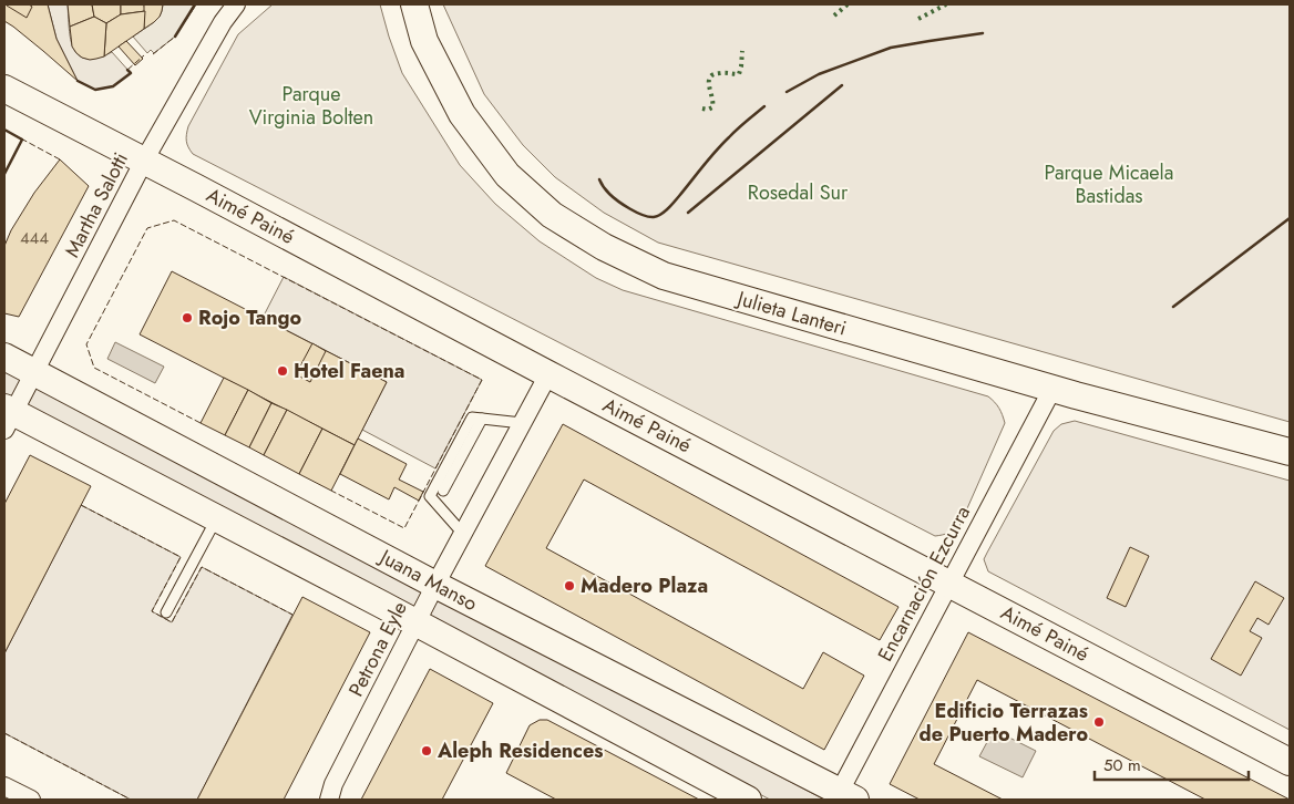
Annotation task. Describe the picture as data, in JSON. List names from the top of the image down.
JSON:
{
  "streets": {
    "street": [
      "Martha Salotti",
      "Aimé Painé",
      "Julieta Lanteri",
      "Juana Manso",
      "Encarnación Ezcurra",
      "Petrona Eyle"
    ]
  },
  "crossings": [
    ["Martha Salotti", "Aimé Painé"],
    ["Martha Salotti", "Juana Manso"],
    ["Aimé Painé", "Encarnación Ezcurra"],
    ["Aimé Painé", "Petrona Eyle"],
    ["Julieta Lanteri", "Encarnación Ezcurra"],
    ["Juana Manso", "Encarnación Ezcurra"],
    ["Juana Manso", "Petrona Eyle"]
  ],
  "parks": ["Parque Virginia Bolten", "Parque Micaela Bastidas", "Rosedal Sur"],
  "places": [
    "Rojo Tango",
    "Hotel Faena",
    "Madero Plaza",
    "Edificio Terrazas de Puerto Madero",
    "Aleph Residences"
  ],
  "house_numbers": ["444"],
  "scale_bar": "50 m"
}
